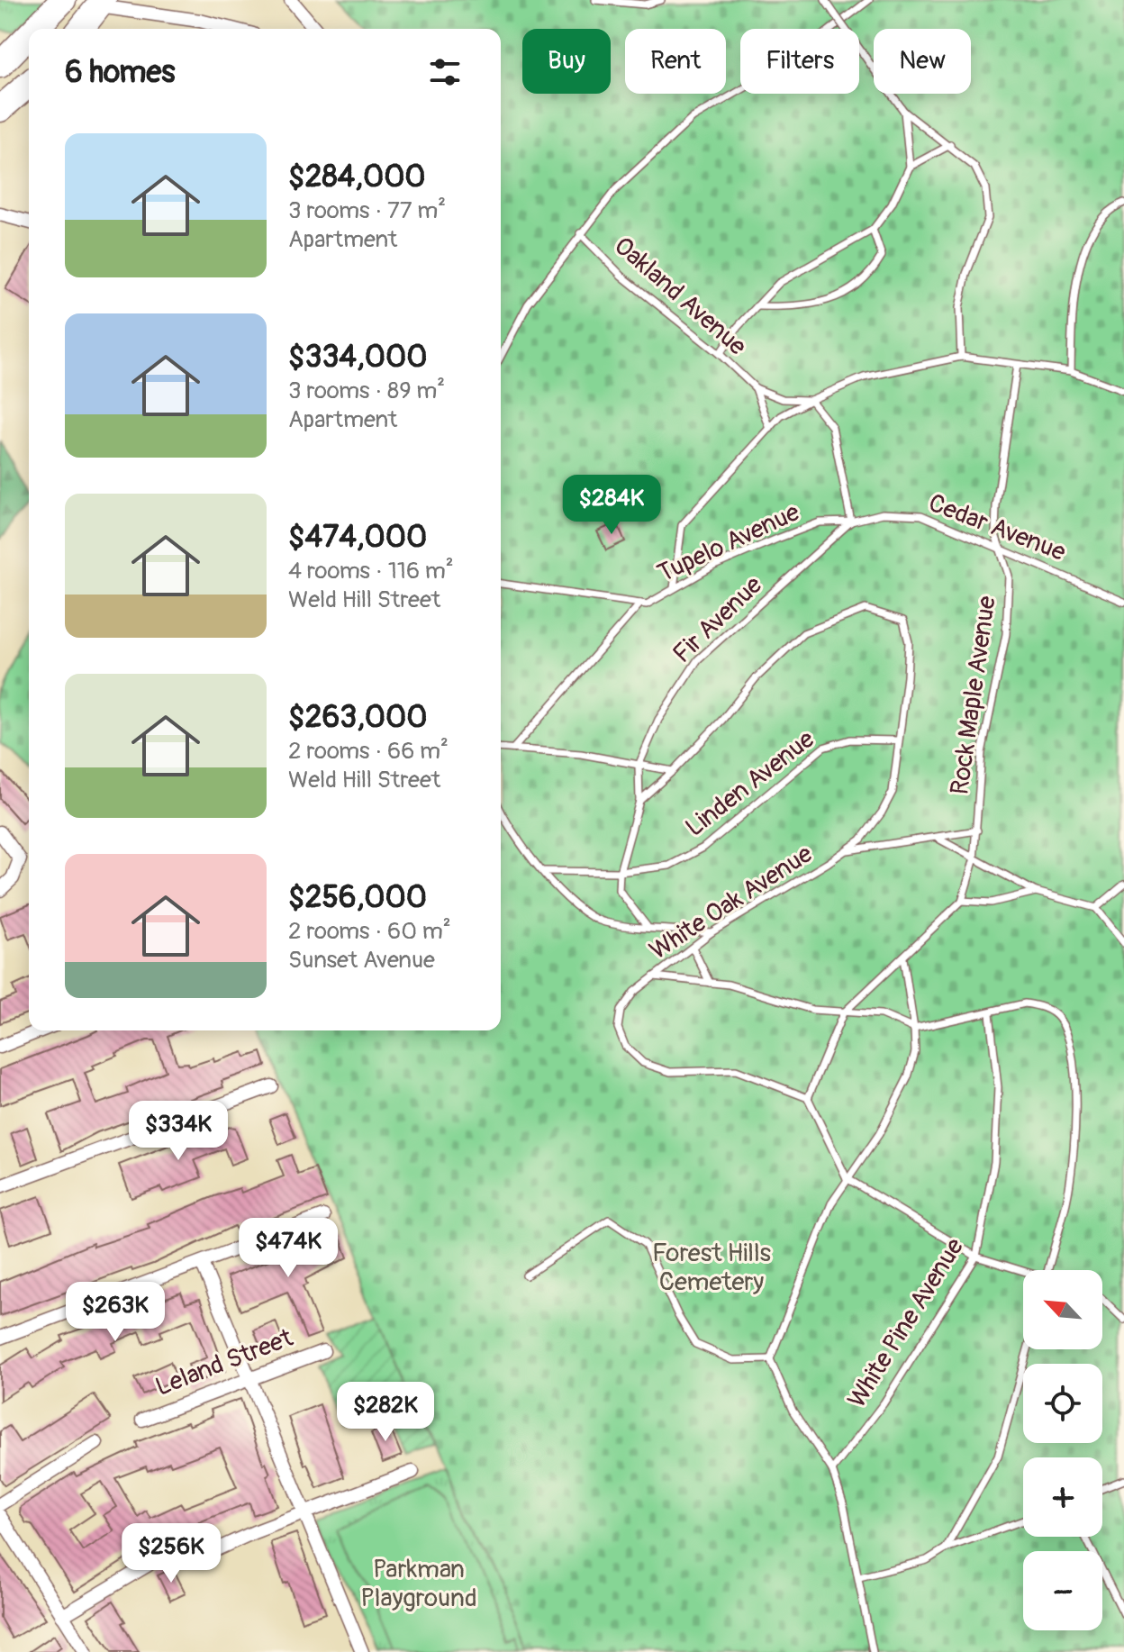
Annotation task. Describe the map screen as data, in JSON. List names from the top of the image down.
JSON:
{
  "streets": {
    "street": ["Leland Street"],
    "lane": [
      "Oakland Avenue",
      "Cedar Avenue",
      "Tupelo Avenue",
      "Fir Avenue",
      "Rock Maple Avenue",
      "Linden Avenue",
      "White Oak Avenue",
      "White Pine Avenue"
    ]
  },
  "crossings": [
    ["Cedar Avenue", "Tupelo Avenue"],
    ["Cedar Avenue", "Fir Avenue"],
    ["Cedar Avenue", "Rock Maple Avenue"],
    ["Tupelo Avenue", "Fir Avenue"],
    ["Rock Maple Avenue", "White Oak Avenue"],
    ["Linden Avenue", "White Oak Avenue"]
  ],
  "parks": ["Forest Hills Cemetery", "Parkman Playground"],
  "north": "top left",
  "page": {
    "chip": [
      "Buy",
      "Rent",
      "Filters",
      "New"
    ],
    "heading": "6 homes",
    "list": [
      {
        "name": "$284,000",
        "note": "3 rooms · 77 m² · Apartment"
      },
      {
        "name": "$334,000",
        "note": "3 rooms · 89 m² · Apartment"
      },
      {
        "name": "$474,000",
        "note": "4 rooms · 116 m² · Weld Hill Street"
      },
      {
        "name": "$263,000",
        "note": "2 rooms · 66 m² · Weld Hill Street"
      },
      {
        "name": "$256,000",
        "note": "2 rooms · 60 m² · Sunset Avenue"
      }
    ],
    "price": [
      "$284K",
      "$334K",
      "$474K",
      "$263K",
      "$282K",
      "$256K"
    ],
    "map_buttons": ["+", "−"]
  }
}
